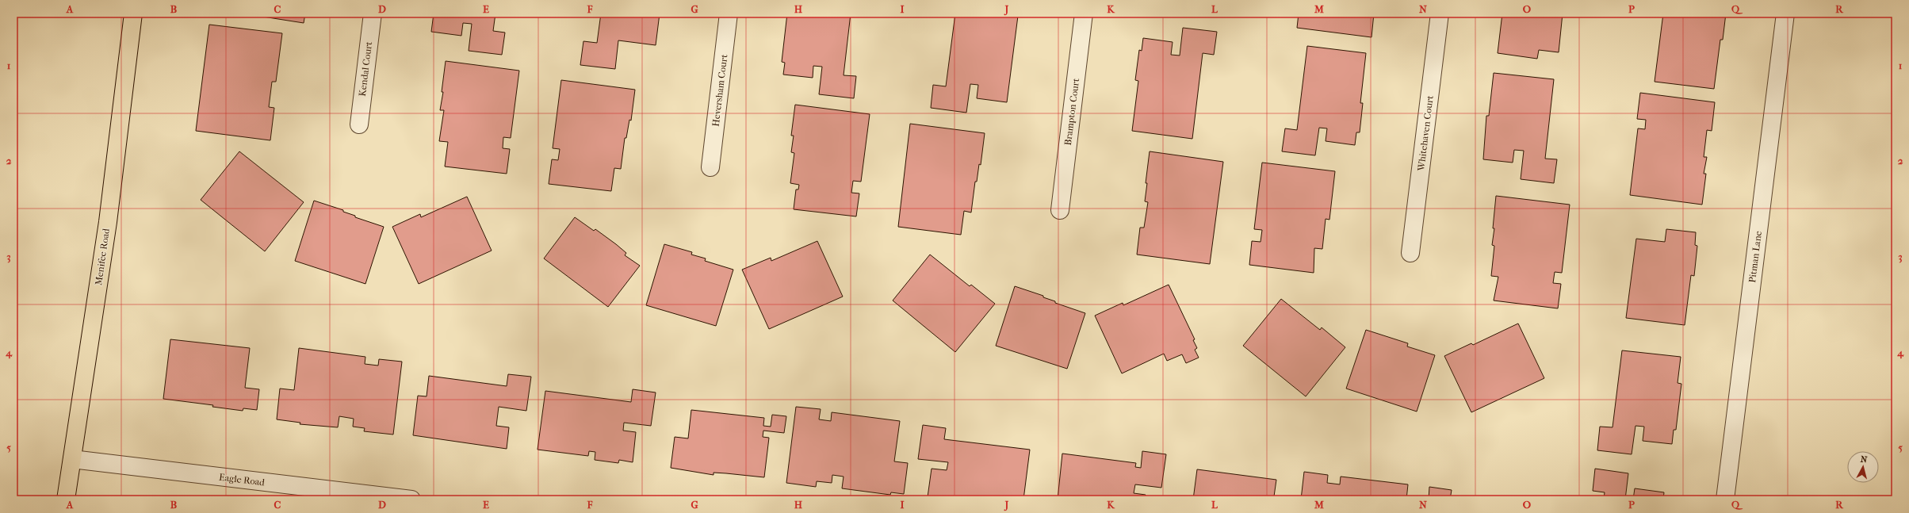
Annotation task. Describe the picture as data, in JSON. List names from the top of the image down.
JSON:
{
  "streets": {
    "main road": ["Menifee Road"],
    "street": [
      "Kendal Court",
      "Heversham Court",
      "Brampton Court",
      "Whitehaven Court",
      "Pitman Lane",
      "Eagle Road"
    ]
  },
  "crossings": [
    ["Menifee Road", "Eagle Road"]
  ],
  "north": "top",
  "grid": {
    "columns": [
      "A",
      "B",
      "C",
      "D",
      "E",
      "F",
      "G",
      "H",
      "I",
      "J",
      "K",
      "L",
      "M",
      "N",
      "O",
      "P",
      "Q",
      "R"
    ],
    "rows": [
      "1",
      "2",
      "3",
      "4",
      "5"
    ]
  }
}
